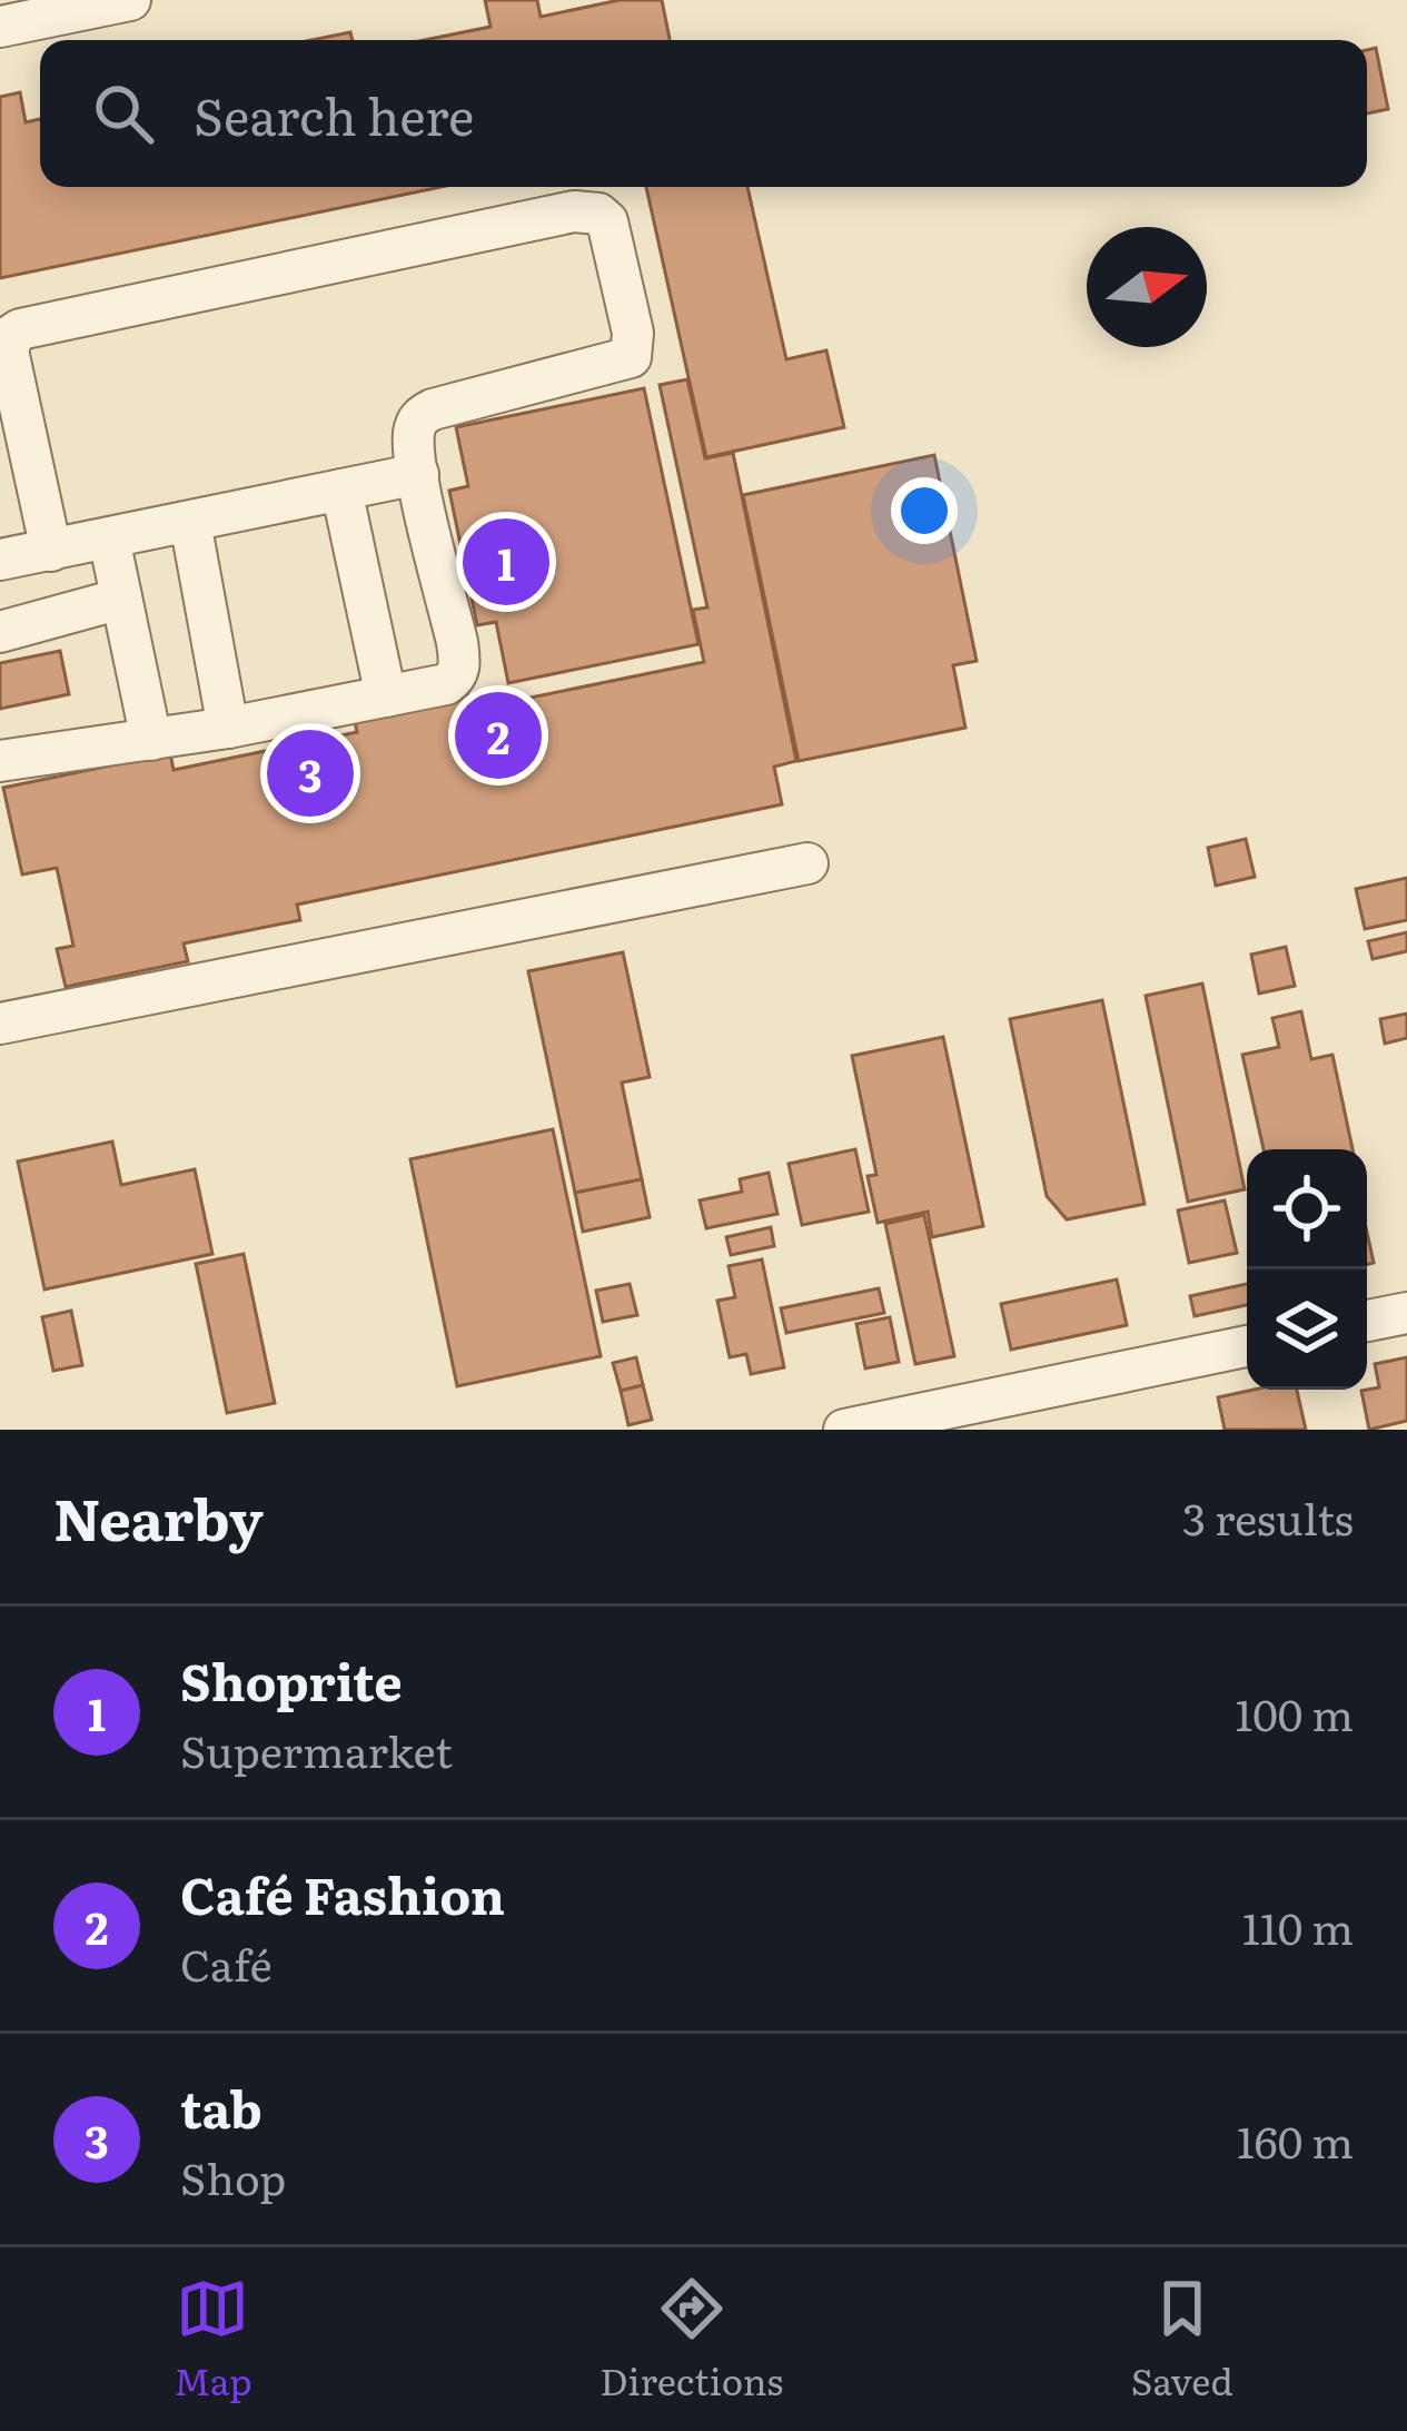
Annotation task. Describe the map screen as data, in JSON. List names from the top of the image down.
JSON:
{
  "north": "right",
  "page": {
    "search": "Search here",
    "pins": ["1", "2", "3"],
    "heading": ["Nearby", "3 results"],
    "list": [
      {
        "mark": "1",
        "name": "Shoprite",
        "note": "Supermarket",
        "value": "100 m"
      },
      {
        "mark": "2",
        "name": "Café Fashion",
        "note": "Café",
        "value": "110 m"
      },
      {
        "mark": "3",
        "name": "tab",
        "note": "Shop",
        "value": "160 m"
      }
    ],
    "nav": ["Map", "Directions", "Saved"]
  }
}
